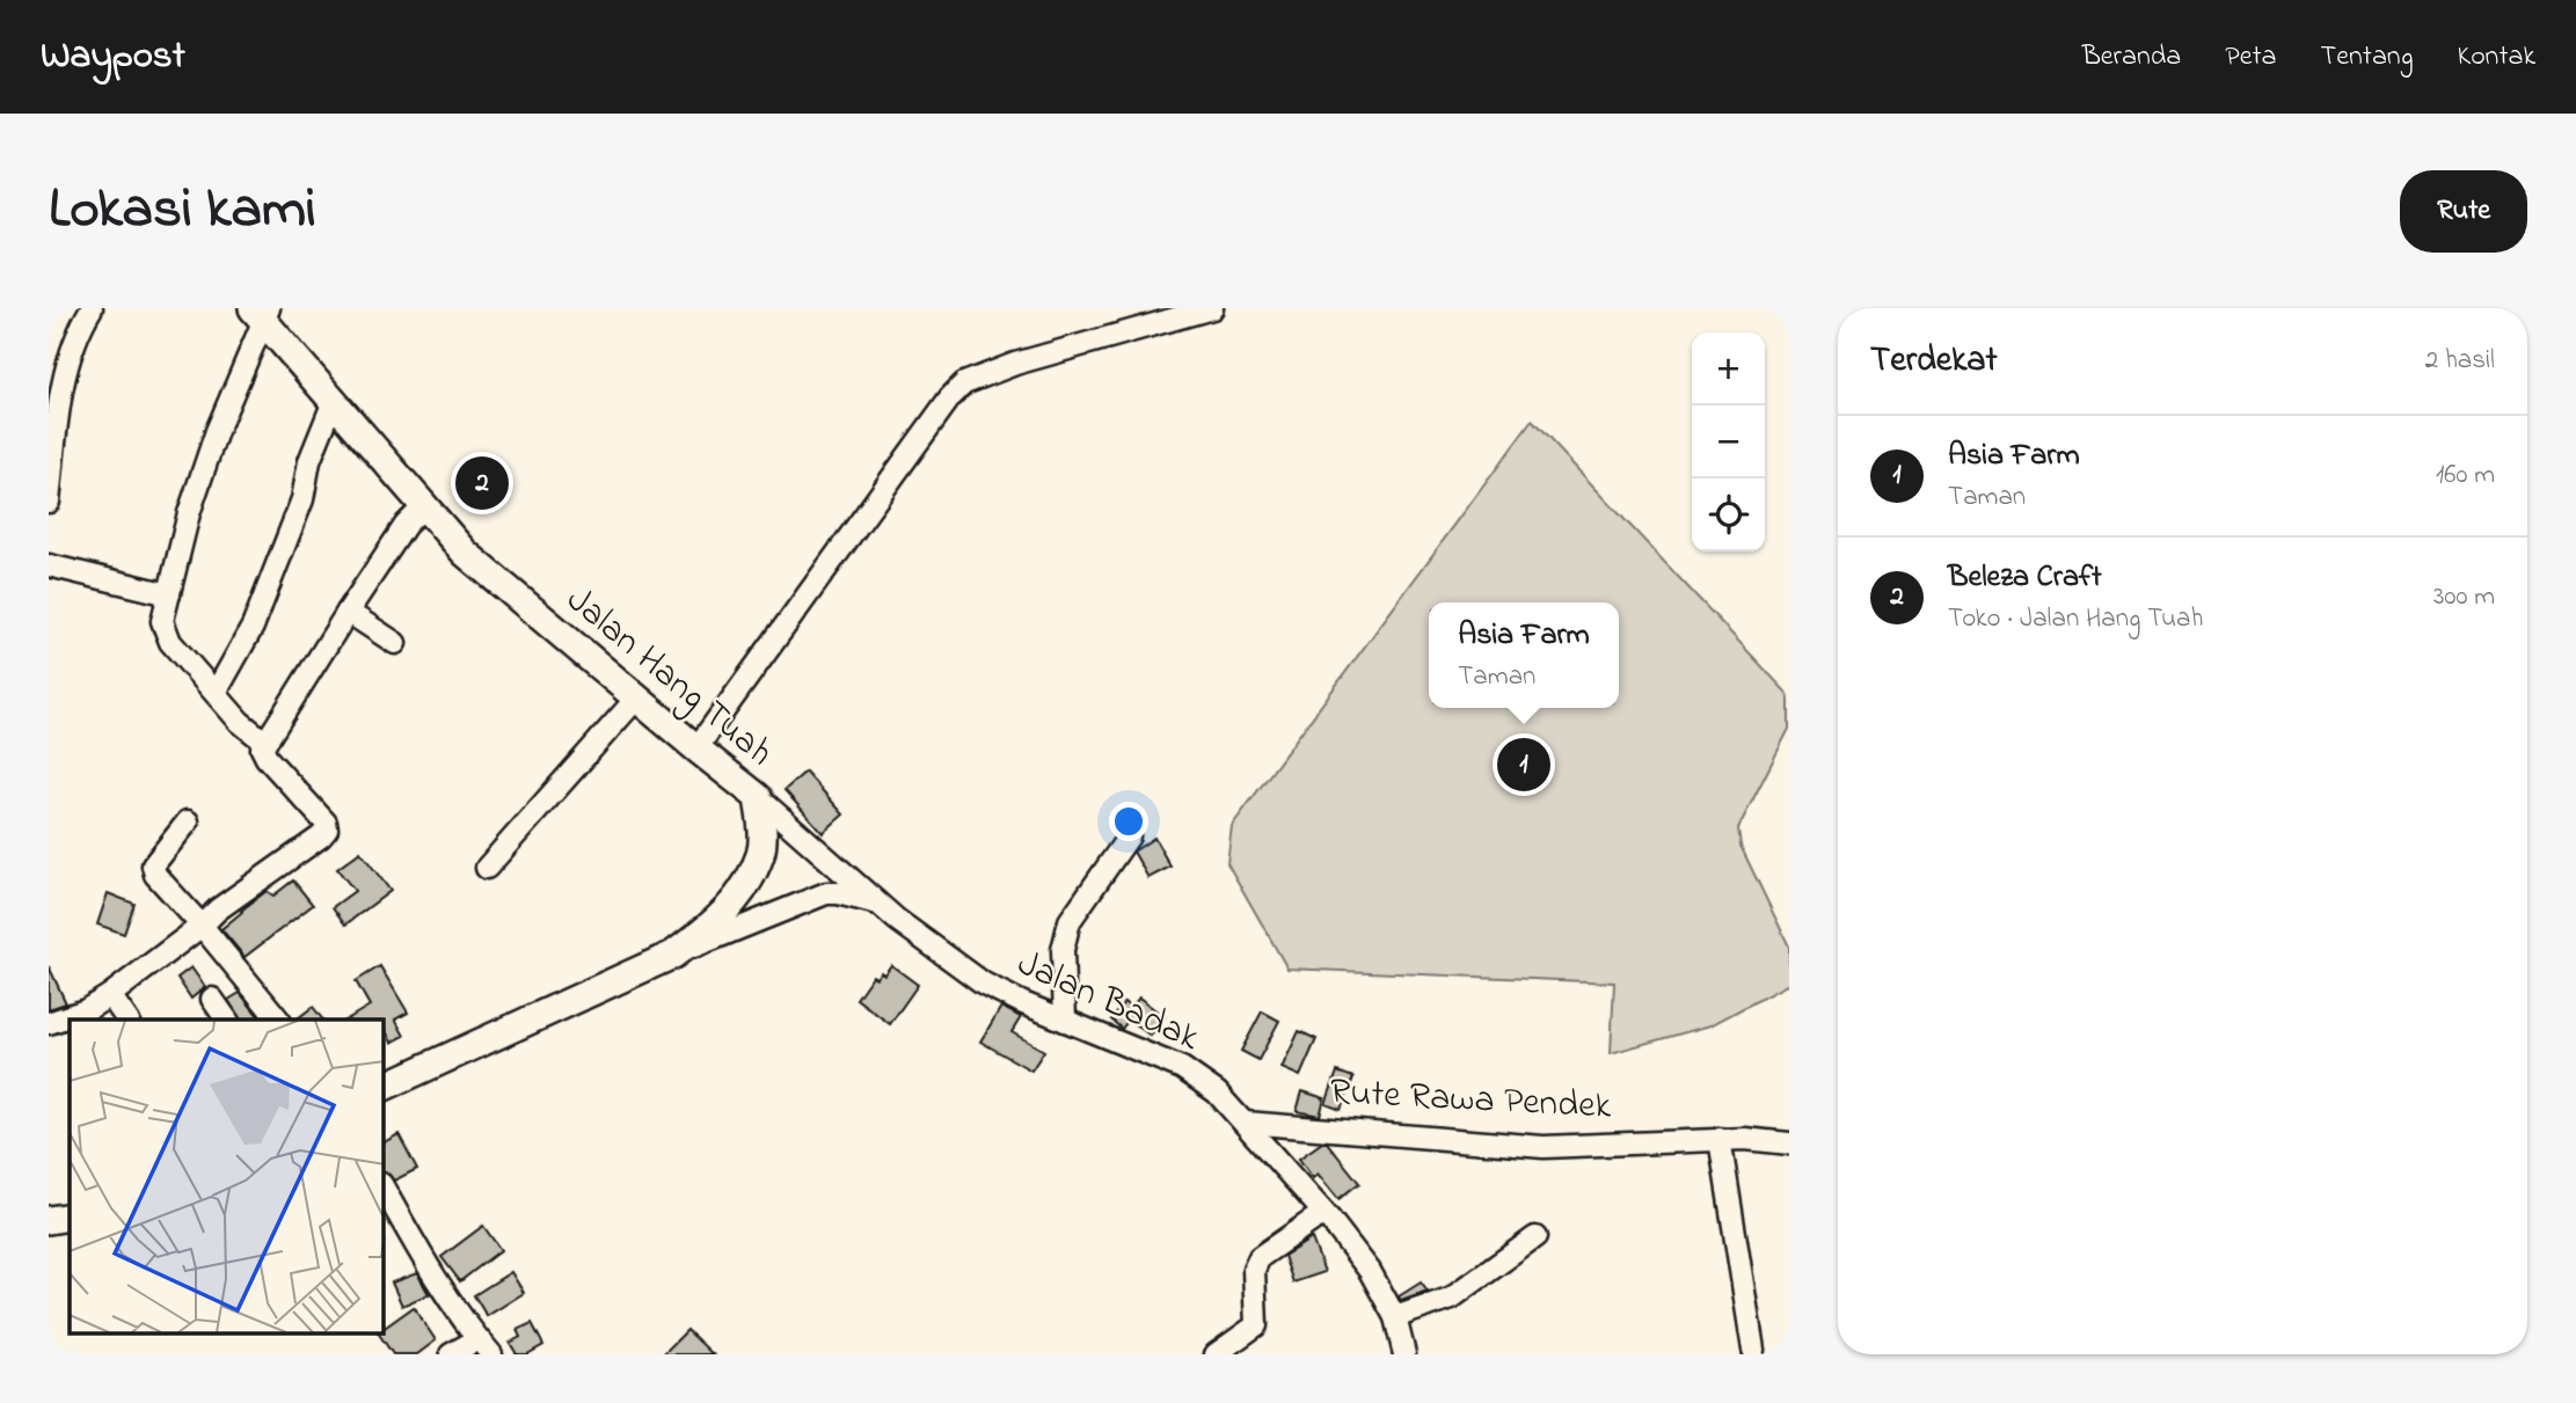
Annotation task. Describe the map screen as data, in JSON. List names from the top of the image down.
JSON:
{
  "streets": {
    "main road": ["Jalan Hang Tuah"],
    "street": ["Jalan Badak", "Rute Rawa Pendek"]
  },
  "crossings": [
    ["Jalan Hang Tuah", "Jalan Badak"],
    ["Jalan Badak", "Rute Rawa Pendek"]
  ],
  "page": {
    "header": "Waypost",
    "nav": [
      "Beranda",
      "Peta",
      "Tentang",
      "Kontak"
    ],
    "title": "Lokasi kami",
    "buttons": "Rute",
    "heading": ["Terdekat", "2 hasil"],
    "map_buttons": ["+", "−"],
    "list": [
      {
        "mark": "1",
        "name": "Asia Farm",
        "note": "Taman",
        "value": "160 m"
      },
      {
        "mark": "2",
        "name": "Beleza Craft",
        "note": "Toko · Jalan Hang Tuah",
        "value": "300 m"
      }
    ],
    "pins": ["2", "1"],
    "popup": ["Asia Farm", "Taman"]
  }
}
